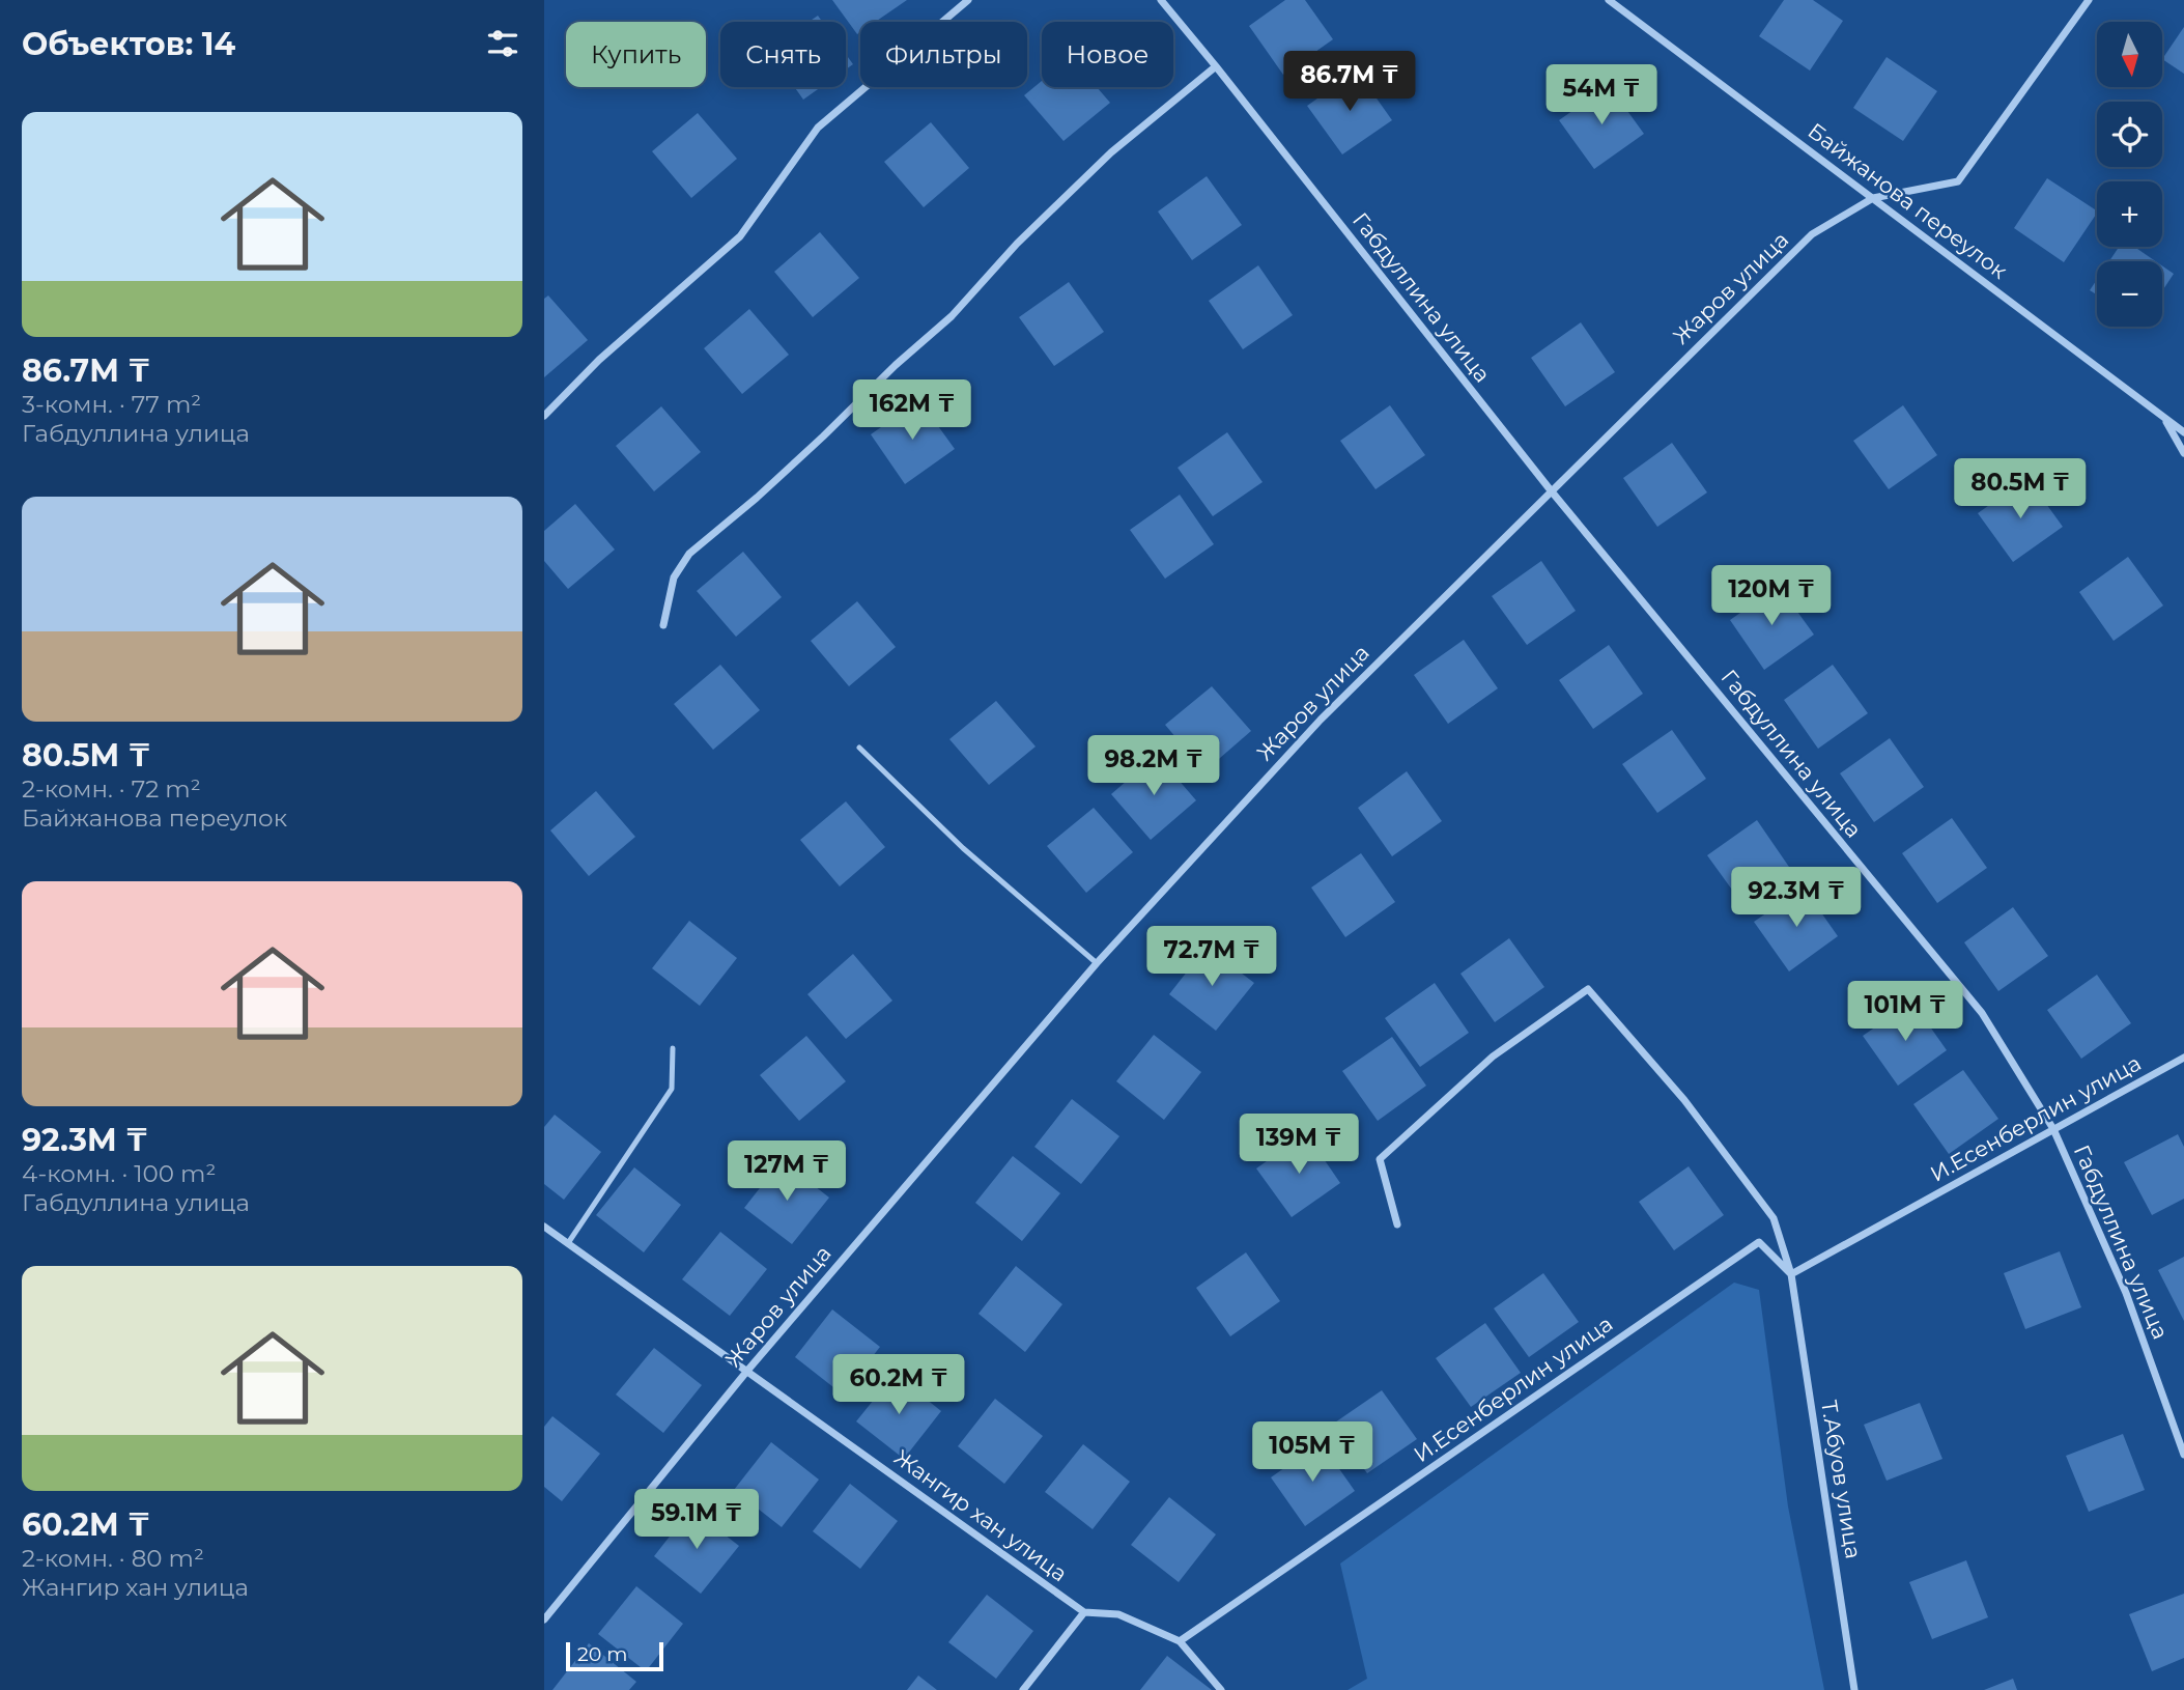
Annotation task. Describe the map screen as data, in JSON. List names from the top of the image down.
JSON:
{
  "streets": {
    "street": [
      "Байжанова переулок",
      "Жаров улица",
      "Габдуллина улица",
      "И.Есенберлин улица",
      "Т.Абуов улица",
      "Жангир хан улица"
    ]
  },
  "crossings": [
    ["Байжанова переулок", "Жаров улица"],
    ["Жаров улица", "Габдуллина улица"],
    ["Жаров улица", "Жангир хан улица"],
    ["Габдуллина улица", "И.Есенберлин улица"],
    ["И.Есенберлин улица", "Т.Абуов улица"]
  ],
  "scale_bar": "20 m",
  "north": "bottom",
  "page": {
    "heading": "Объектов: 14",
    "map_buttons": ["+", "−"],
    "chip": [
      "Купить",
      "Снять",
      "Фильтры",
      "Новое"
    ],
    "price": [
      "86.7M ₸",
      "54M ₸",
      "162M ₸",
      "80.5M ₸",
      "120M ₸",
      "98.2M ₸",
      "92.3M ₸",
      "72.7M ₸",
      "101M ₸",
      "139M ₸",
      "127M ₸",
      "60.2M ₸",
      "105M ₸",
      "59.1M ₸"
    ],
    "list": [
      {
        "name": "86.7M ₸",
        "note": "3-комн. · 77 m² · Габдуллина улица"
      },
      {
        "name": "80.5M ₸",
        "note": "2-комн. · 72 m² · Байжанова переулок"
      },
      {
        "name": "92.3M ₸",
        "note": "4-комн. · 100 m² · Габдуллина улица"
      },
      {
        "name": "60.2M ₸",
        "note": "2-комн. · 80 m² · Жангир хан улица"
      }
    ],
    "scale": "20 m"
  }
}
